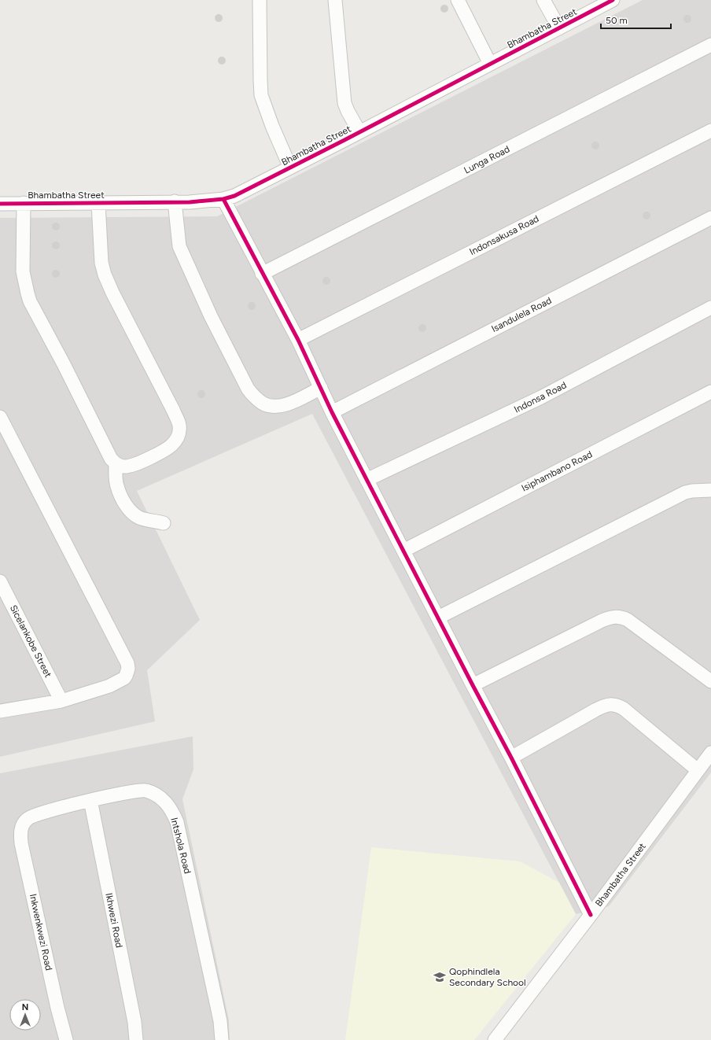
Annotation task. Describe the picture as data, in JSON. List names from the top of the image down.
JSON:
{
  "streets": {
    "street": [
      "Bhambatha Street",
      "Lunga Road",
      "Indonsakusa Road",
      "Isandulela Road",
      "Indonsa Road",
      "Isiphambano Road",
      "Sicelankobe Street",
      "Intshola Road",
      "Ikhwezi Road",
      "Inkwenkwezi Road"
    ]
  },
  "crossings": [
    ["Intshola Road", "Ikhwezi Road"],
    ["Intshola Road", "Inkwenkwezi Road"]
  ],
  "places": {
    "school or university": ["Qophindlela Secondary School"]
  },
  "scale_bar": "50 m",
  "north": "top"
}
